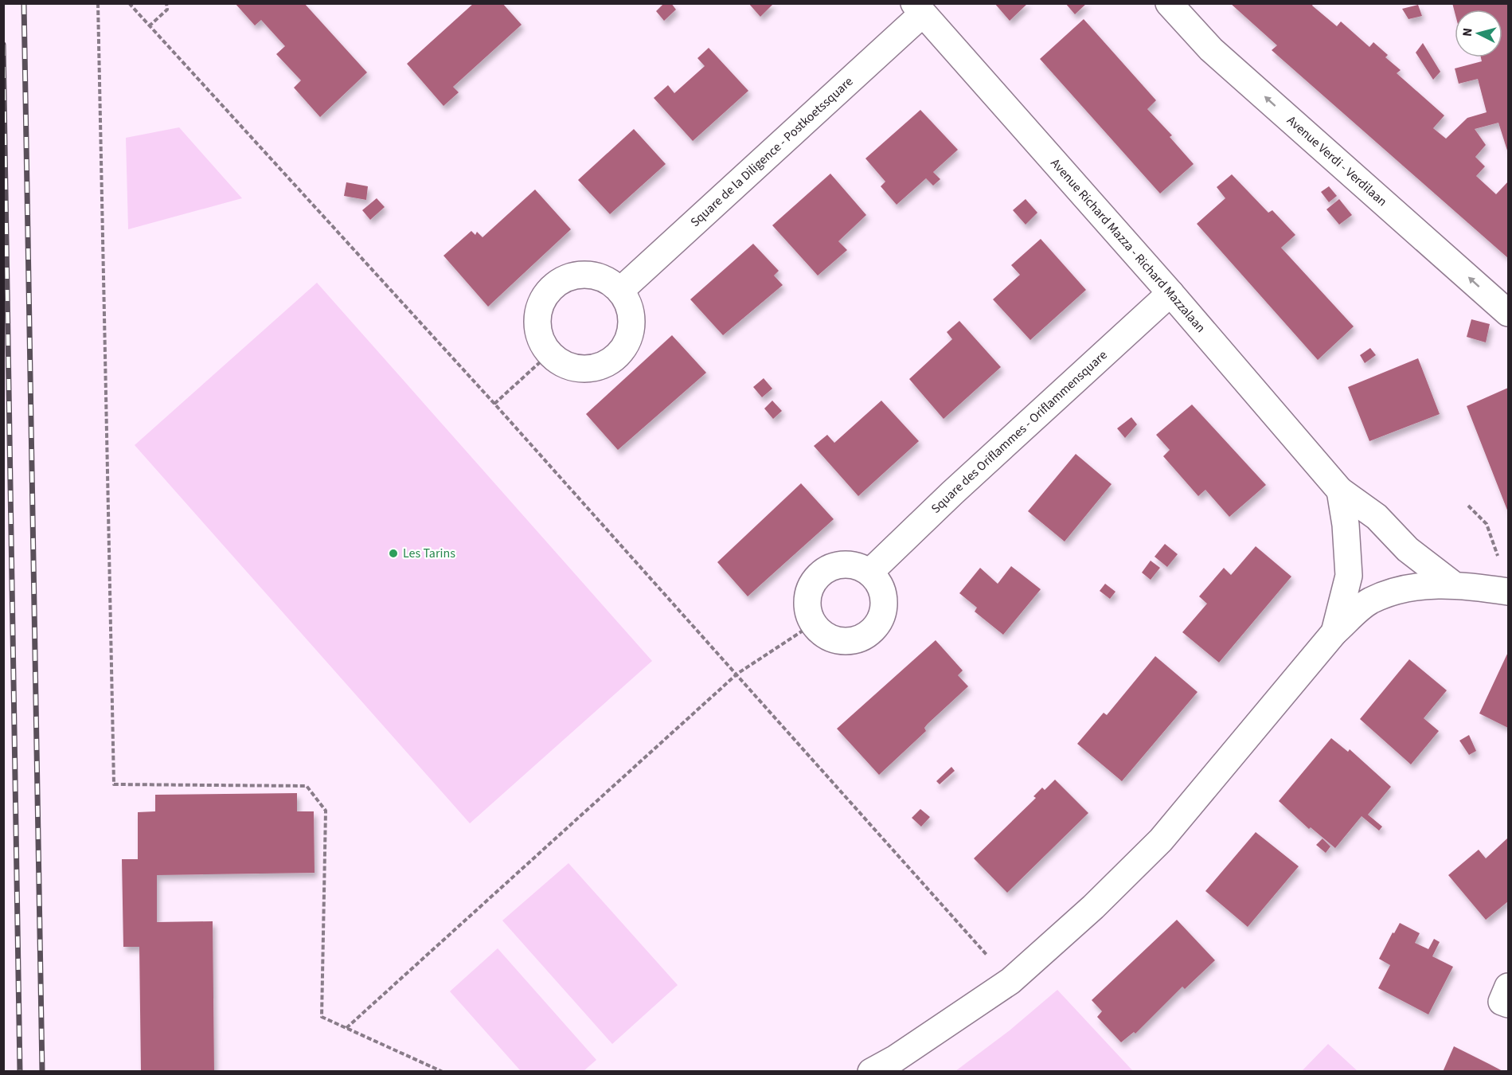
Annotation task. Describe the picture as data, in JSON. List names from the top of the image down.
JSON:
{
  "streets": {
    "street": [
      "Square de la Diligence - Postkoetssquare",
      "Avenue Verdi - Verdilaan",
      "Avenue Richard Mazza - Richard Mazzalaan",
      "Square des Oriflammes - Oriflammensquare"
    ]
  },
  "crossings": [
    ["Square de la Diligence - Postkoetssquare", "Avenue Richard Mazza - Richard Mazzalaan"],
    ["Avenue Richard Mazza - Richard Mazzalaan", "Square des Oriflammes - Oriflammensquare"]
  ],
  "one_way": ["Avenue Verdi - Verdilaan"],
  "places": ["Les Tarins"],
  "north": "left"
}
